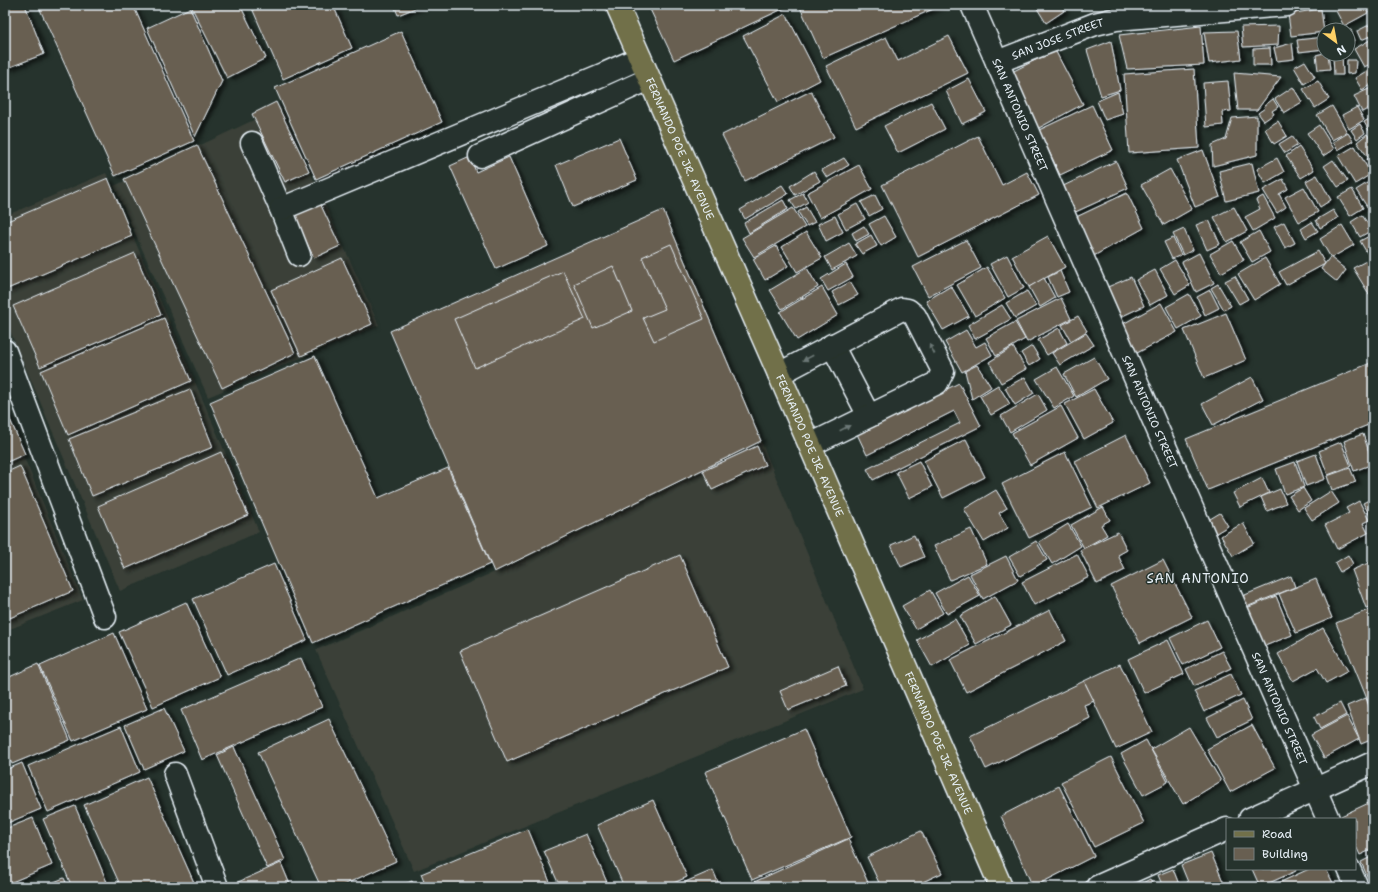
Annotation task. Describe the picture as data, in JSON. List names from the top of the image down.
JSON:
{
  "streets": {
    "main road": ["FERNANDO POE JR. AVENUE"],
    "street": ["SAN JOSE STREET", "SAN ANTONIO STREET"]
  },
  "crossings": [
    ["SAN JOSE STREET", "SAN ANTONIO STREET"]
  ],
  "districts": ["SAN ANTONIO"],
  "legend": ["Road", "Building"],
  "north": "bottom right"
}
